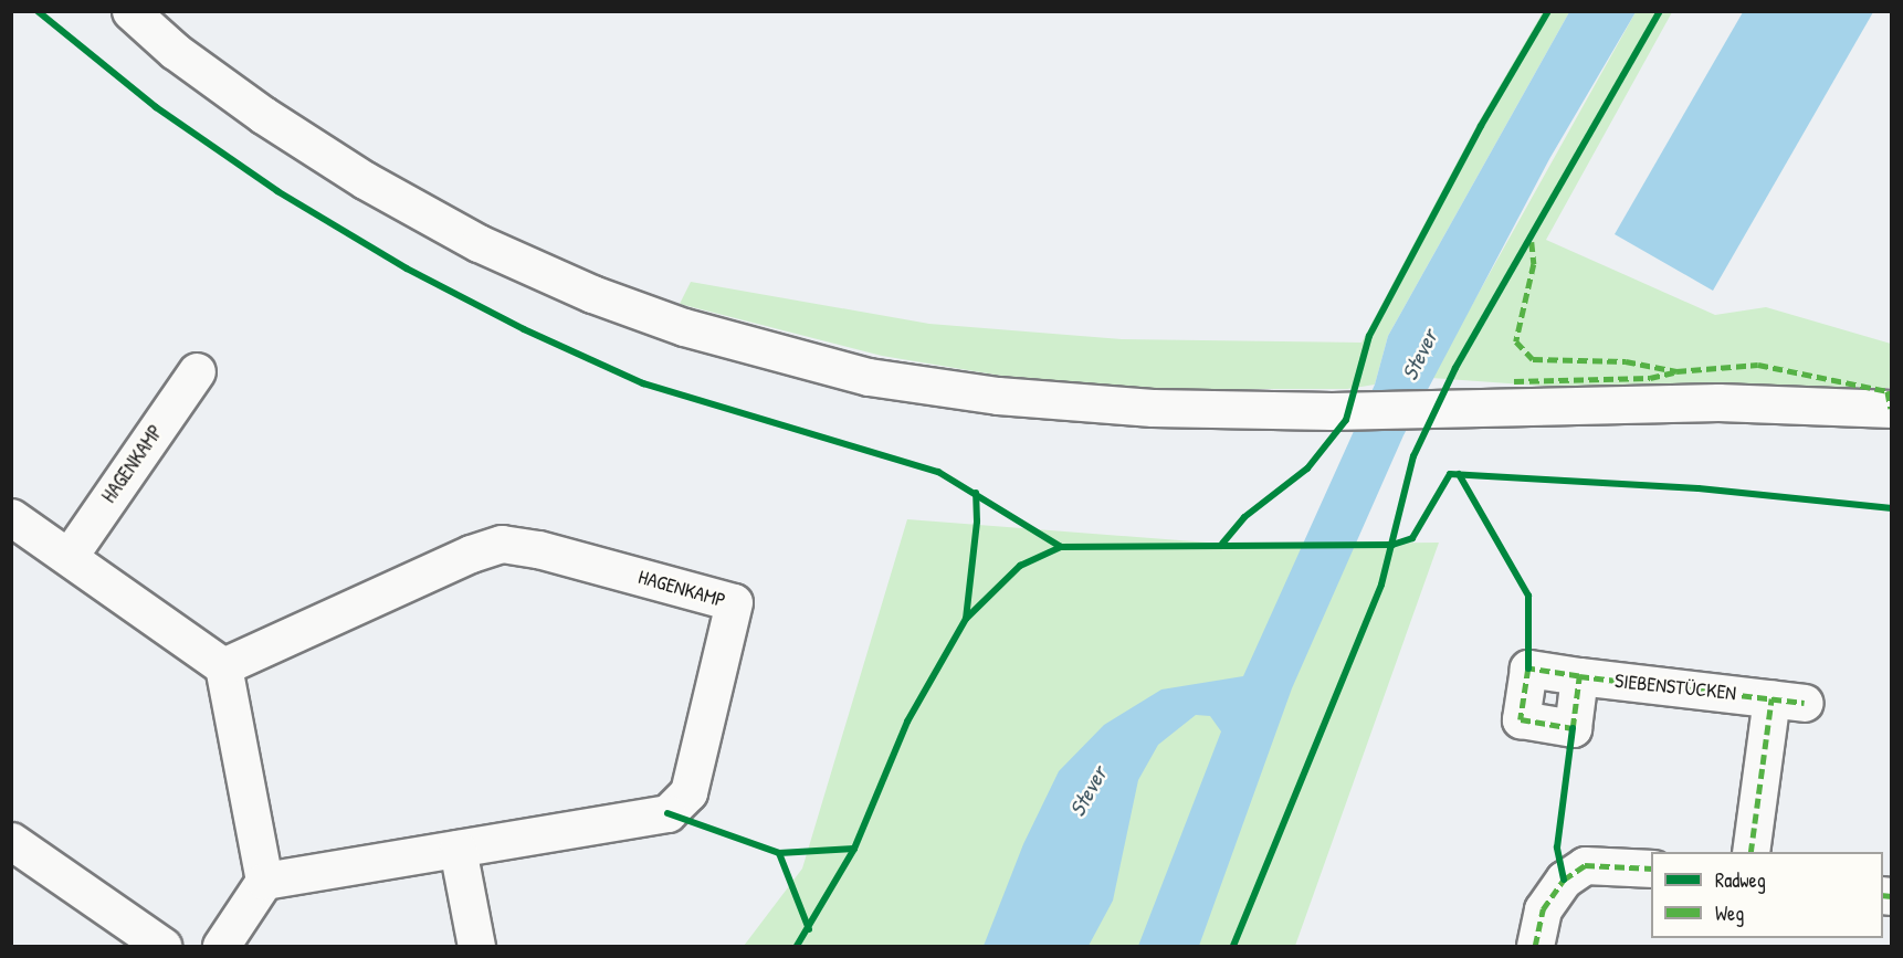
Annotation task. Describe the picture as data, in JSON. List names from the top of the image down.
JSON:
{
  "streets": {
    "street": ["HAGENKAMP", "SIEBENSTÜCKEN"]
  },
  "water": ["Stever"],
  "legend": ["Radweg", "Weg"]
}
